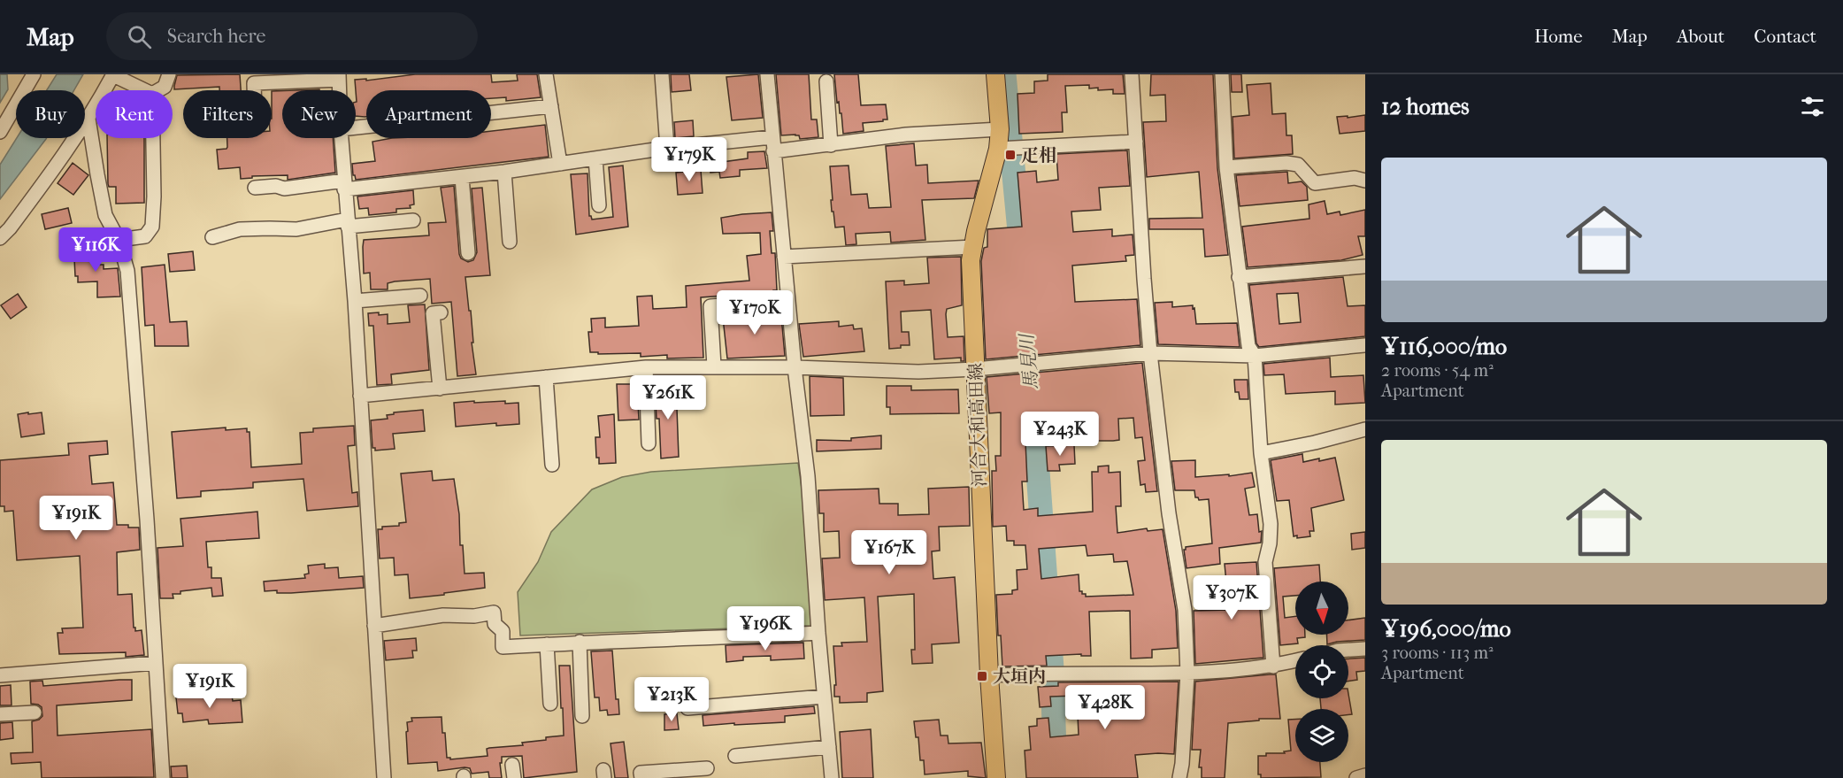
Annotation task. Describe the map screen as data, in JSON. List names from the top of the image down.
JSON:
{
  "streets": {
    "main road": ["河合大和高田線"]
  },
  "water": ["馬見川"],
  "places": {
    "transit": ["疋相", "大垣内"]
  },
  "north": "bottom",
  "page": {
    "header": "Map",
    "search": "Search here",
    "nav": [
      "Home",
      "Map",
      "About",
      "Contact"
    ],
    "heading": "12 homes",
    "chip": [
      "Buy",
      "Rent",
      "Filters",
      "New",
      "Apartment"
    ],
    "price": [
      "¥179K",
      "¥116K",
      "¥170K",
      "¥261K",
      "¥243K",
      "¥191K",
      "¥167K",
      "¥307K",
      "¥196K",
      "¥191K",
      "¥213K",
      "¥428K"
    ],
    "list": [
      {
        "name": "¥116,000/mo",
        "note": "2 rooms · 54 m² · Apartment"
      },
      {
        "name": "¥196,000/mo",
        "note": "3 rooms · 113 m² · Apartment"
      }
    ]
  }
}
